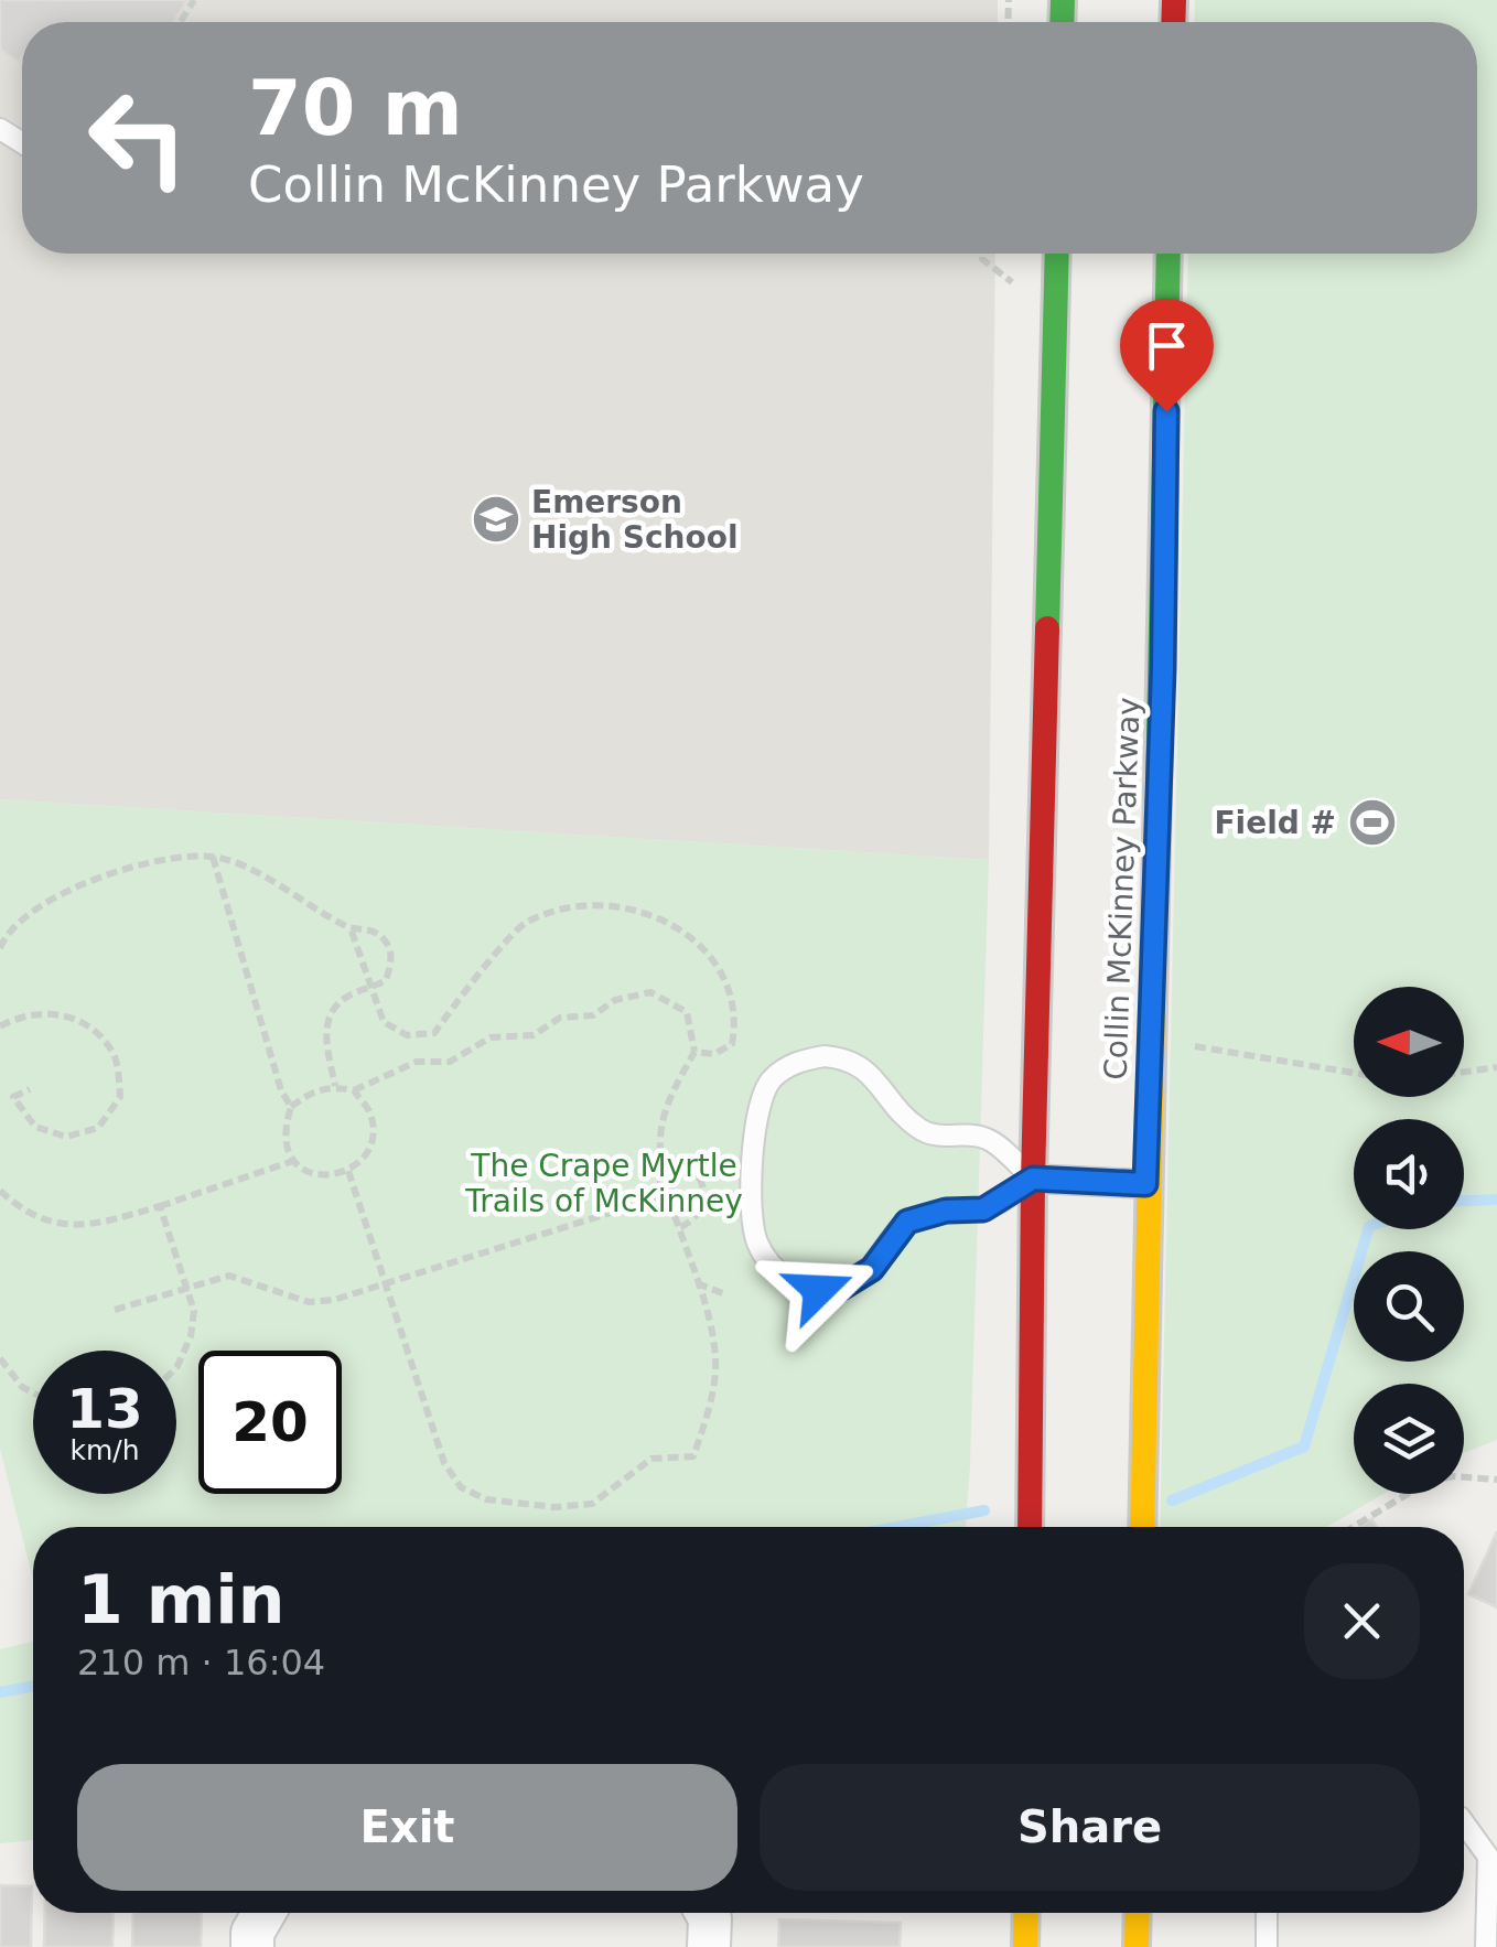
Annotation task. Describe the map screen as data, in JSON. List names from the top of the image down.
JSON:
{
  "streets": {
    "street": ["Collin McKinney Parkway"]
  },
  "parks": ["The Crape Myrtle Trails of McKinney"],
  "places": {
    "school or university": ["Emerson High School"],
    "sports": ["Field #"]
  },
  "north": "left",
  "page": {
    "turn": ["70 m", "Collin McKinney Parkway"],
    "speed": "13 km/h",
    "limit": "20",
    "heading": ["1 min", "210 m · 16:04"],
    "buttons": ["Exit", "Share"]
  }
}
